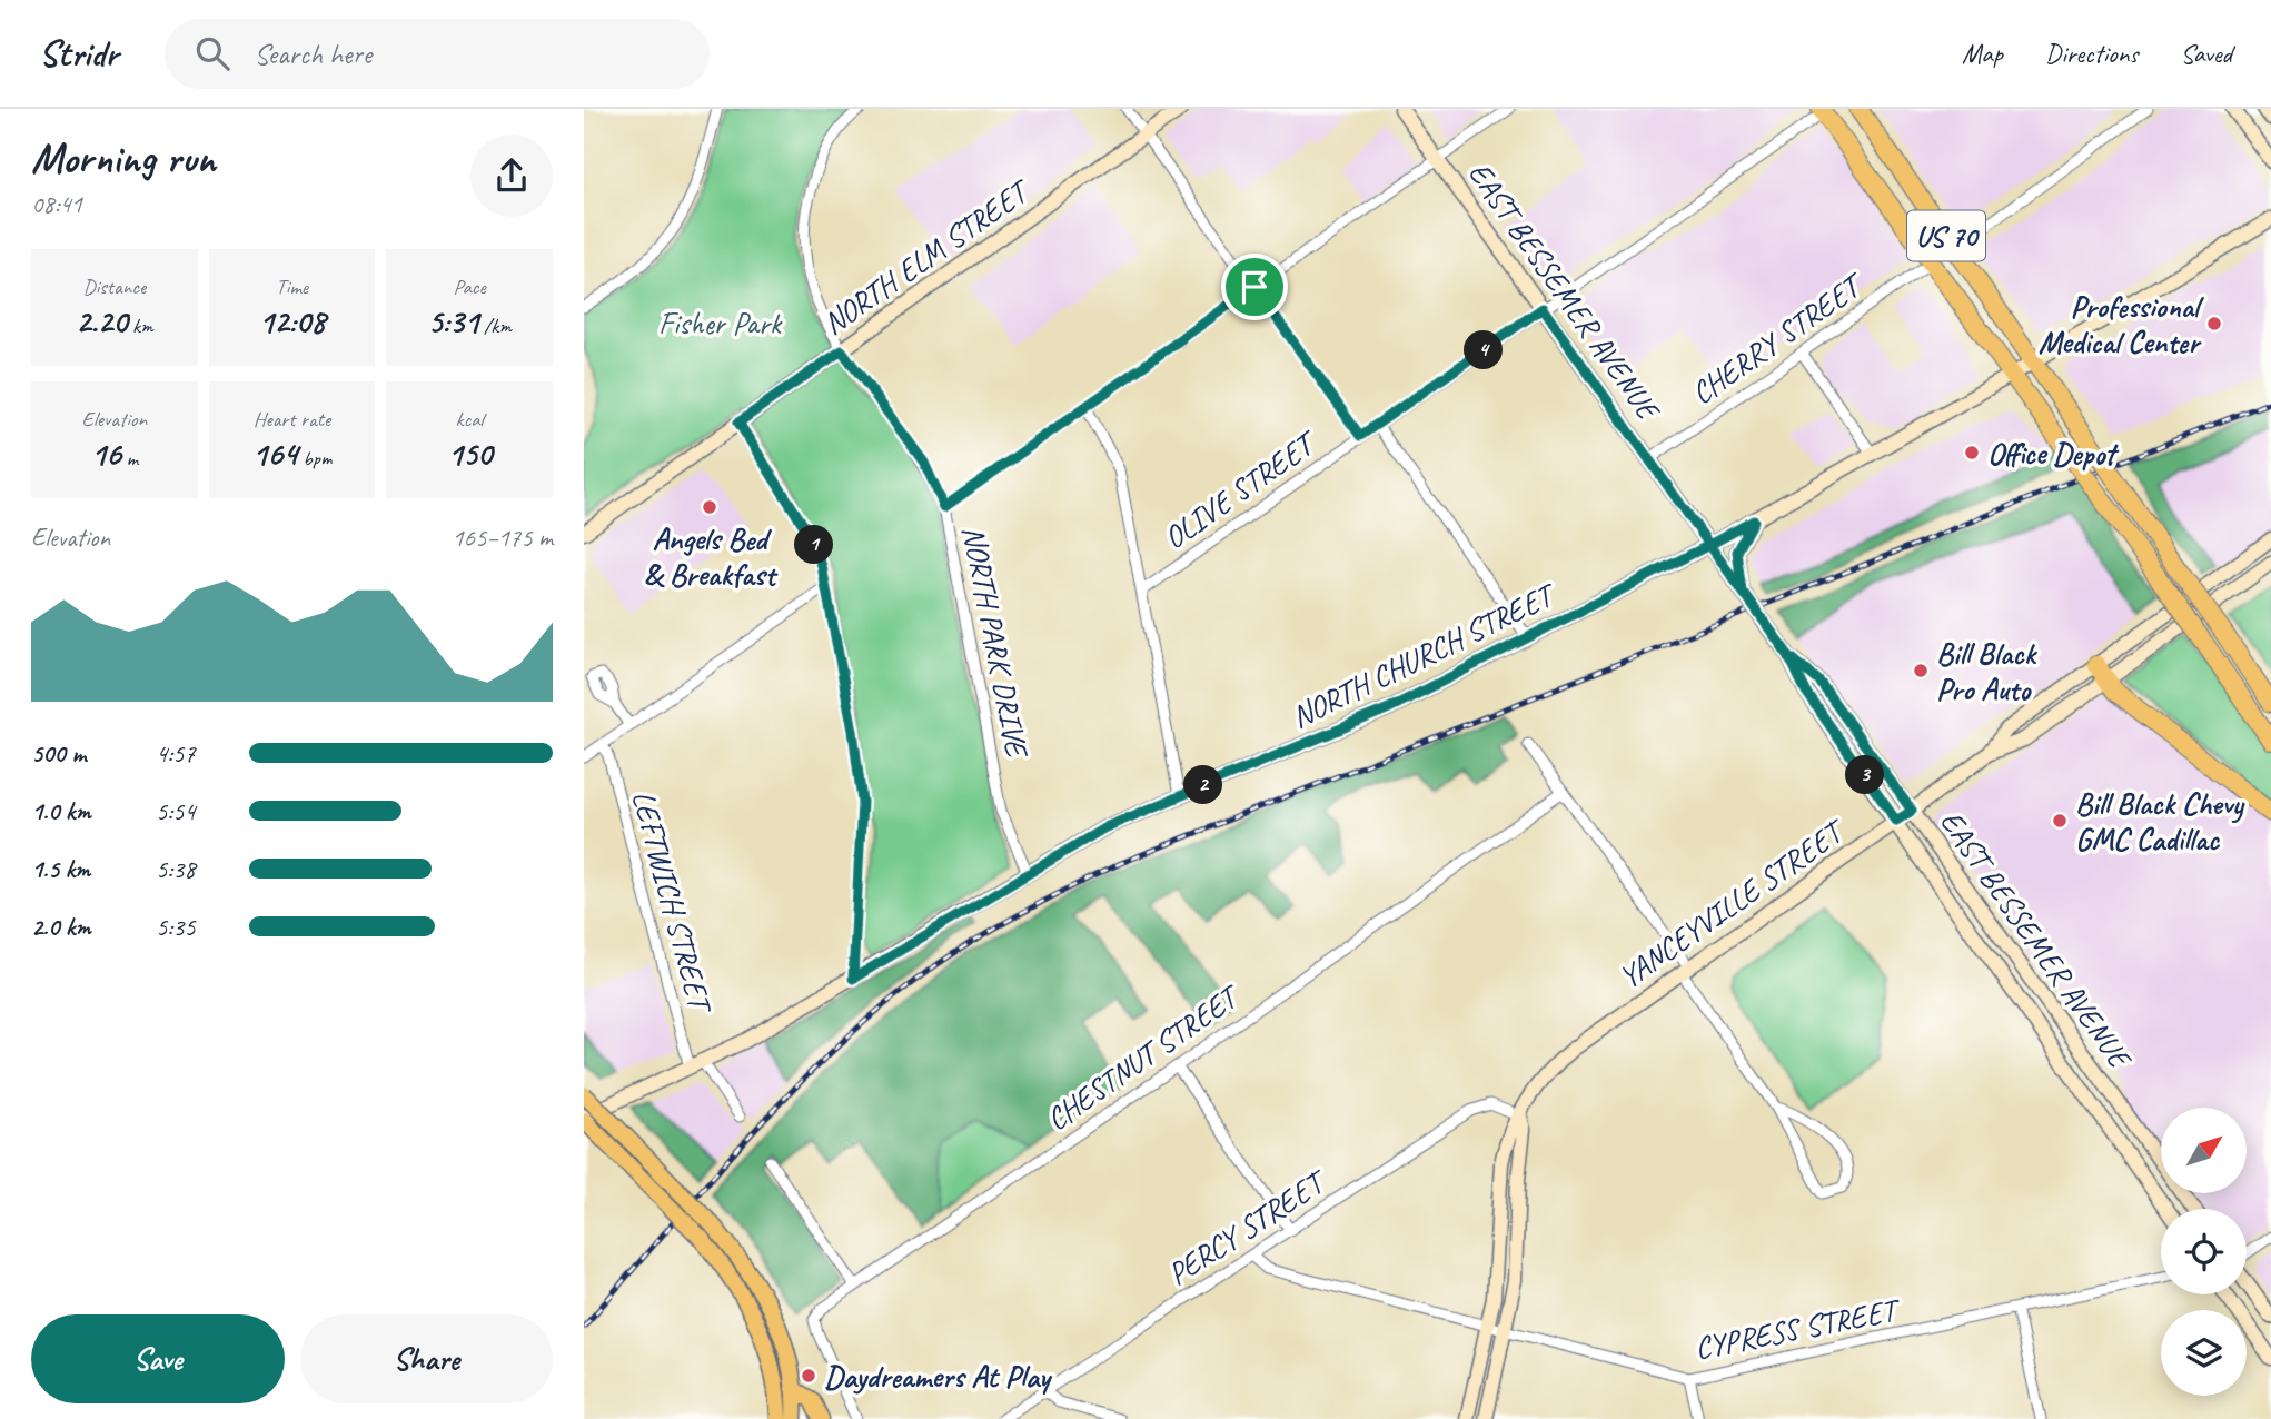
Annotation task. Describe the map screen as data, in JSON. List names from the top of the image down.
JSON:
{
  "streets": {
    "highway": ["US 70"],
    "main road": [
      "NORTH ELM STREET",
      "EAST BESSEMER AVENUE",
      "NORTH CHURCH STREET",
      "YANCEYVILLE STREET"
    ],
    "street": [
      "CHERRY STREET",
      "OLIVE STREET",
      "NORTH PARK DRIVE",
      "LEFTWICH STREET",
      "CHESTNUT STREET",
      "PERCY STREET",
      "CYPRESS STREET"
    ]
  },
  "crossings": [
    ["US 70", "CHERRY STREET"],
    ["US 70", "OLIVE STREET"],
    ["US 70", "NORTH CHURCH STREET"],
    ["NORTH ELM STREET", "NORTH PARK DRIVE"],
    ["EAST BESSEMER AVENUE", "CHERRY STREET"],
    ["EAST BESSEMER AVENUE", "OLIVE STREET"],
    ["EAST BESSEMER AVENUE", "NORTH CHURCH STREET"],
    ["EAST BESSEMER AVENUE", "YANCEYVILLE STREET"],
    ["NORTH PARK DRIVE", "NORTH CHURCH STREET"],
    ["NORTH CHURCH STREET", "LEFTWICH STREET"],
    ["YANCEYVILLE STREET", "PERCY STREET"],
    ["YANCEYVILLE STREET", "CYPRESS STREET"],
    ["PERCY STREET", "CYPRESS STREET"]
  ],
  "parks": ["Fisher Park"],
  "places": [
    "Professional Medical Center",
    "Office Depot",
    "Angels Bed & Breakfast",
    "Bill Black Pro Auto",
    "Bill Black Chevy GMC Cadillac",
    "Daydreamers At Play"
  ],
  "north": "top right",
  "page": {
    "header": "Stridr",
    "search": "Search here",
    "nav": ["Map", "Directions", "Saved"],
    "heading": ["Morning run", "08:41"],
    "stats": [
      ["Distance", "2.20 km"],
      ["Time", "12:08"],
      ["Pace", "5:31 /km"],
      ["Elevation", "16 m"],
      ["Heart rate", "164 bpm"],
      ["kcal", "150"]
    ],
    "pins": [
      "4",
      "1",
      "3",
      "2"
    ],
    "chart": ["Elevation", "165–175 m"],
    "list": [
      {
        "name": "500 m",
        "note": "4:57"
      },
      {
        "name": "1.0 km",
        "note": "5:54"
      },
      {
        "name": "1.5 km",
        "note": "5:38"
      },
      {
        "name": "2.0 km",
        "note": "5:35"
      }
    ],
    "buttons": ["Save", "Share"]
  }
}
